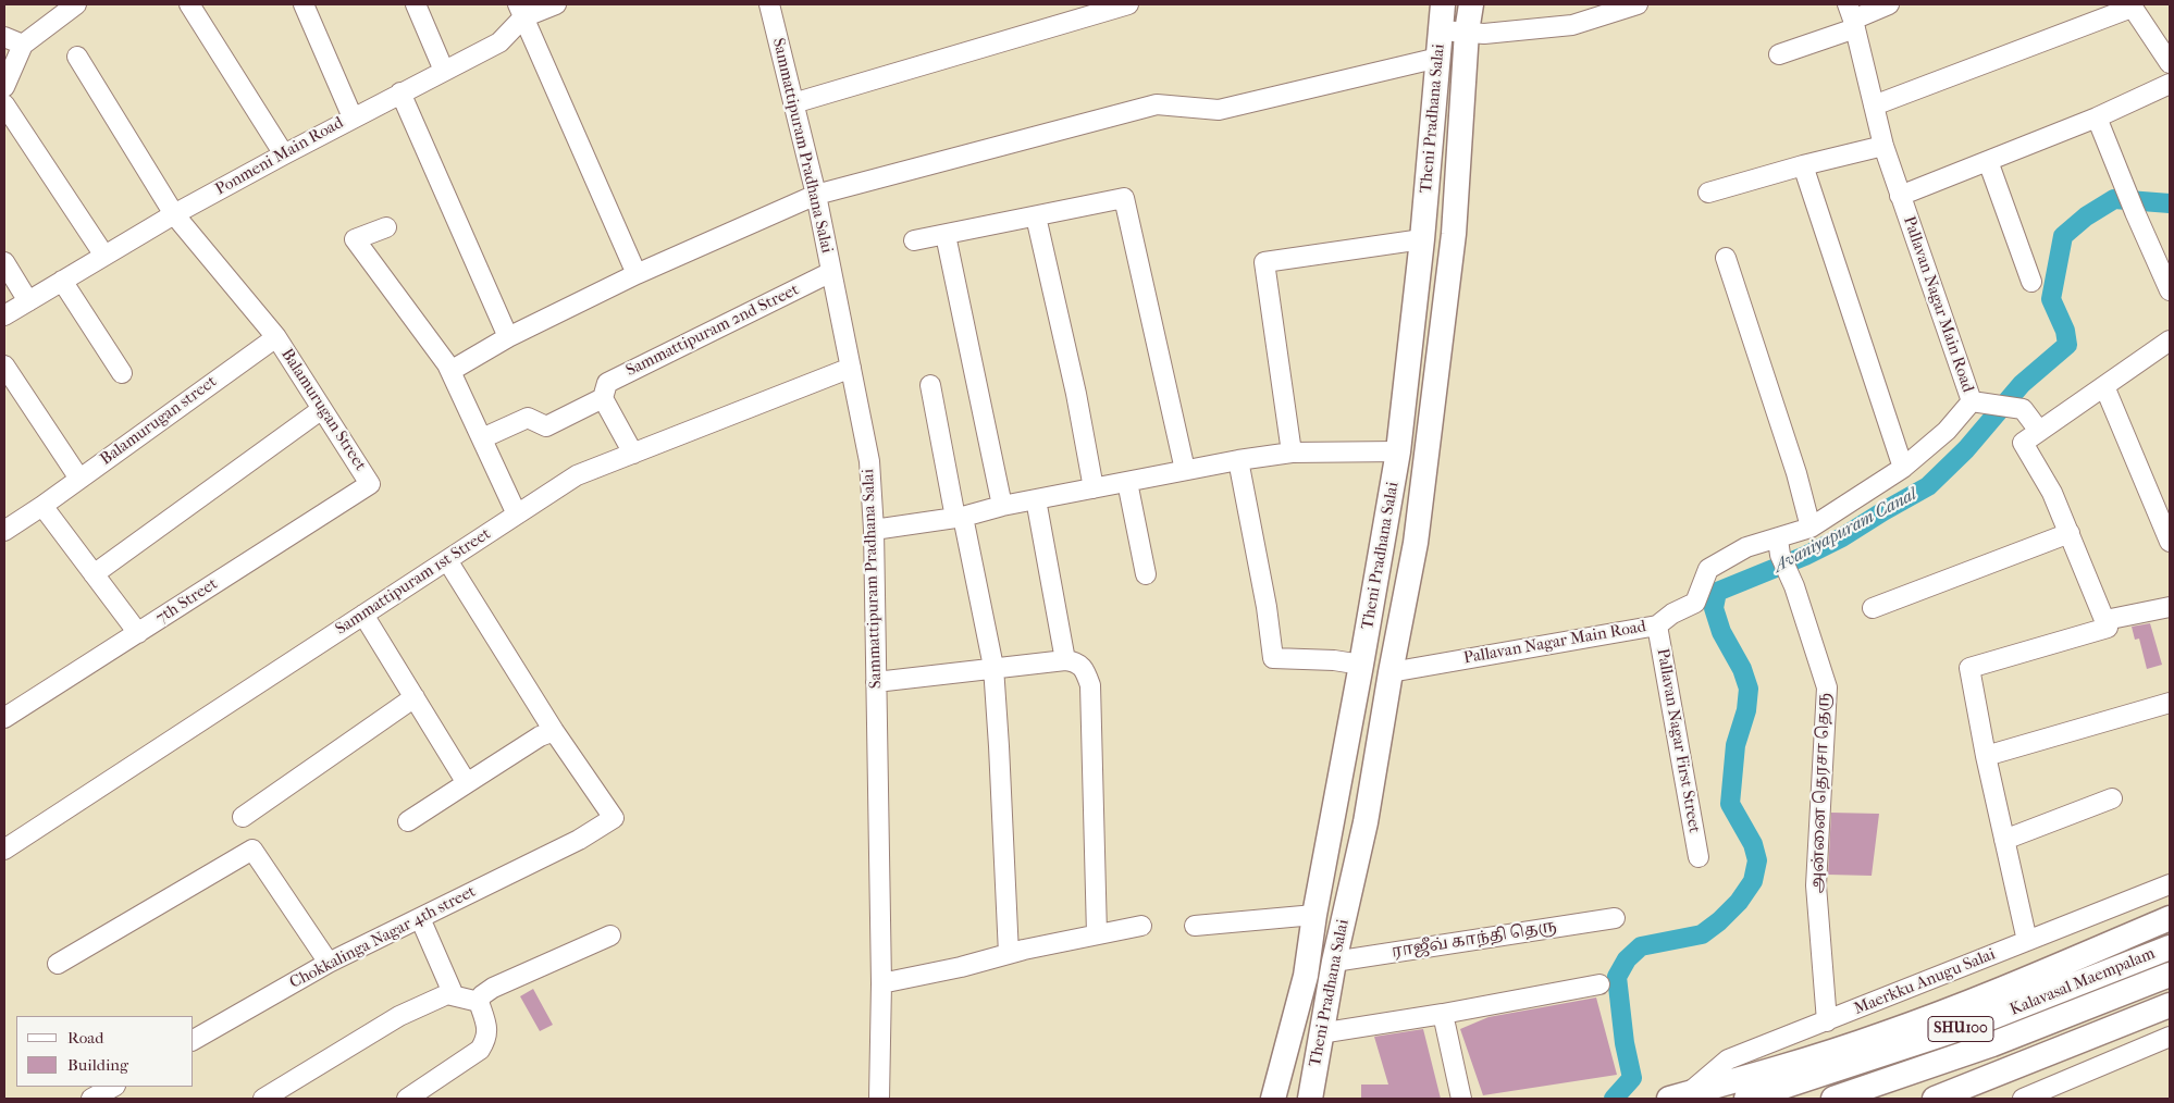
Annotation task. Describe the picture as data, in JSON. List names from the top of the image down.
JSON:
{
  "streets": {
    "main road": ["Theni Pradhana Salai", "Kalavasal Maempalam", "SHU100"],
    "street": [
      "Sammattipuram Pradhana Salai",
      "Ponmeni Main Road",
      "Pallavan Nagar Main Road",
      "Sammattipuram 2nd Street",
      "Balamurugan Street",
      "Balamurugan street",
      "Sammattipuram 1st Street",
      "7th Street",
      "Pallavan Nagar First Street",
      "அன்னை தெரசா தெரு",
      "Chokkalinga Nagar 4th street",
      "ராஜீவ் காந்தி தெரு",
      "Maerkku Anugu Salai"
    ]
  },
  "crossings": [
    ["Theni Pradhana Salai", "Pallavan Nagar Main Road"],
    ["Theni Pradhana Salai", "ராஜீவ் காந்தி தெரு"],
    ["Sammattipuram Pradhana Salai", "Sammattipuram 2nd Street"],
    ["Sammattipuram Pradhana Salai", "Sammattipuram 1st Street"],
    ["Ponmeni Main Road", "Balamurugan street"],
    ["Pallavan Nagar Main Road", "Pallavan Nagar First Street"],
    ["Pallavan Nagar Main Road", "அன்னை தெரசா தெரு"],
    ["Balamurugan Street", "Balamurugan street"],
    ["Balamurugan Street", "7th Street"],
    ["அன்னை தெரசா தெரு", "Maerkku Anugu Salai"]
  ],
  "water": ["Avaniyapuram Canal"],
  "legend": ["Road", "Building"]
}
